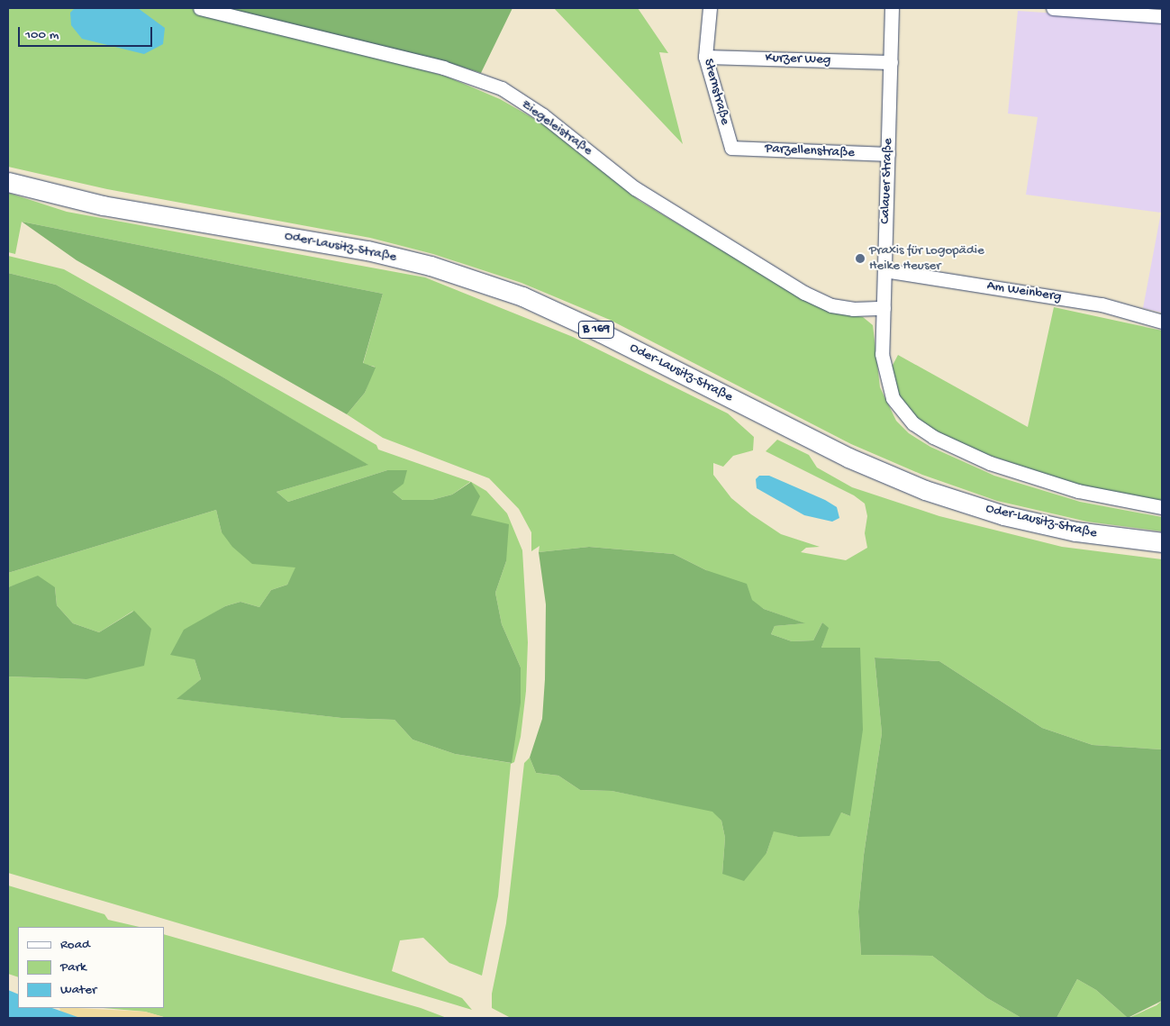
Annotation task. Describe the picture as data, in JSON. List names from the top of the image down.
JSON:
{
  "streets": {
    "highway": ["Oder-Lausitz-Straße", "B 169"],
    "street": [
      "Kurzer Weg",
      "Sternstraße",
      "Ziegeleistraße",
      "Parzellenstraße",
      "Calauer Straße",
      "Am Weinberg"
    ]
  },
  "crossings": [
    ["Kurzer Weg", "Sternstraße"],
    ["Kurzer Weg", "Calauer Straße"],
    ["Sternstraße", "Parzellenstraße"],
    ["Ziegeleistraße", "Calauer Straße"],
    ["Parzellenstraße", "Calauer Straße"],
    ["Calauer Straße", "Am Weinberg"]
  ],
  "places": ["Praxis für Logopädie Heike Heuser"],
  "legend": ["Road", "Park", "Water"],
  "scale_bar": "100 m"
}
